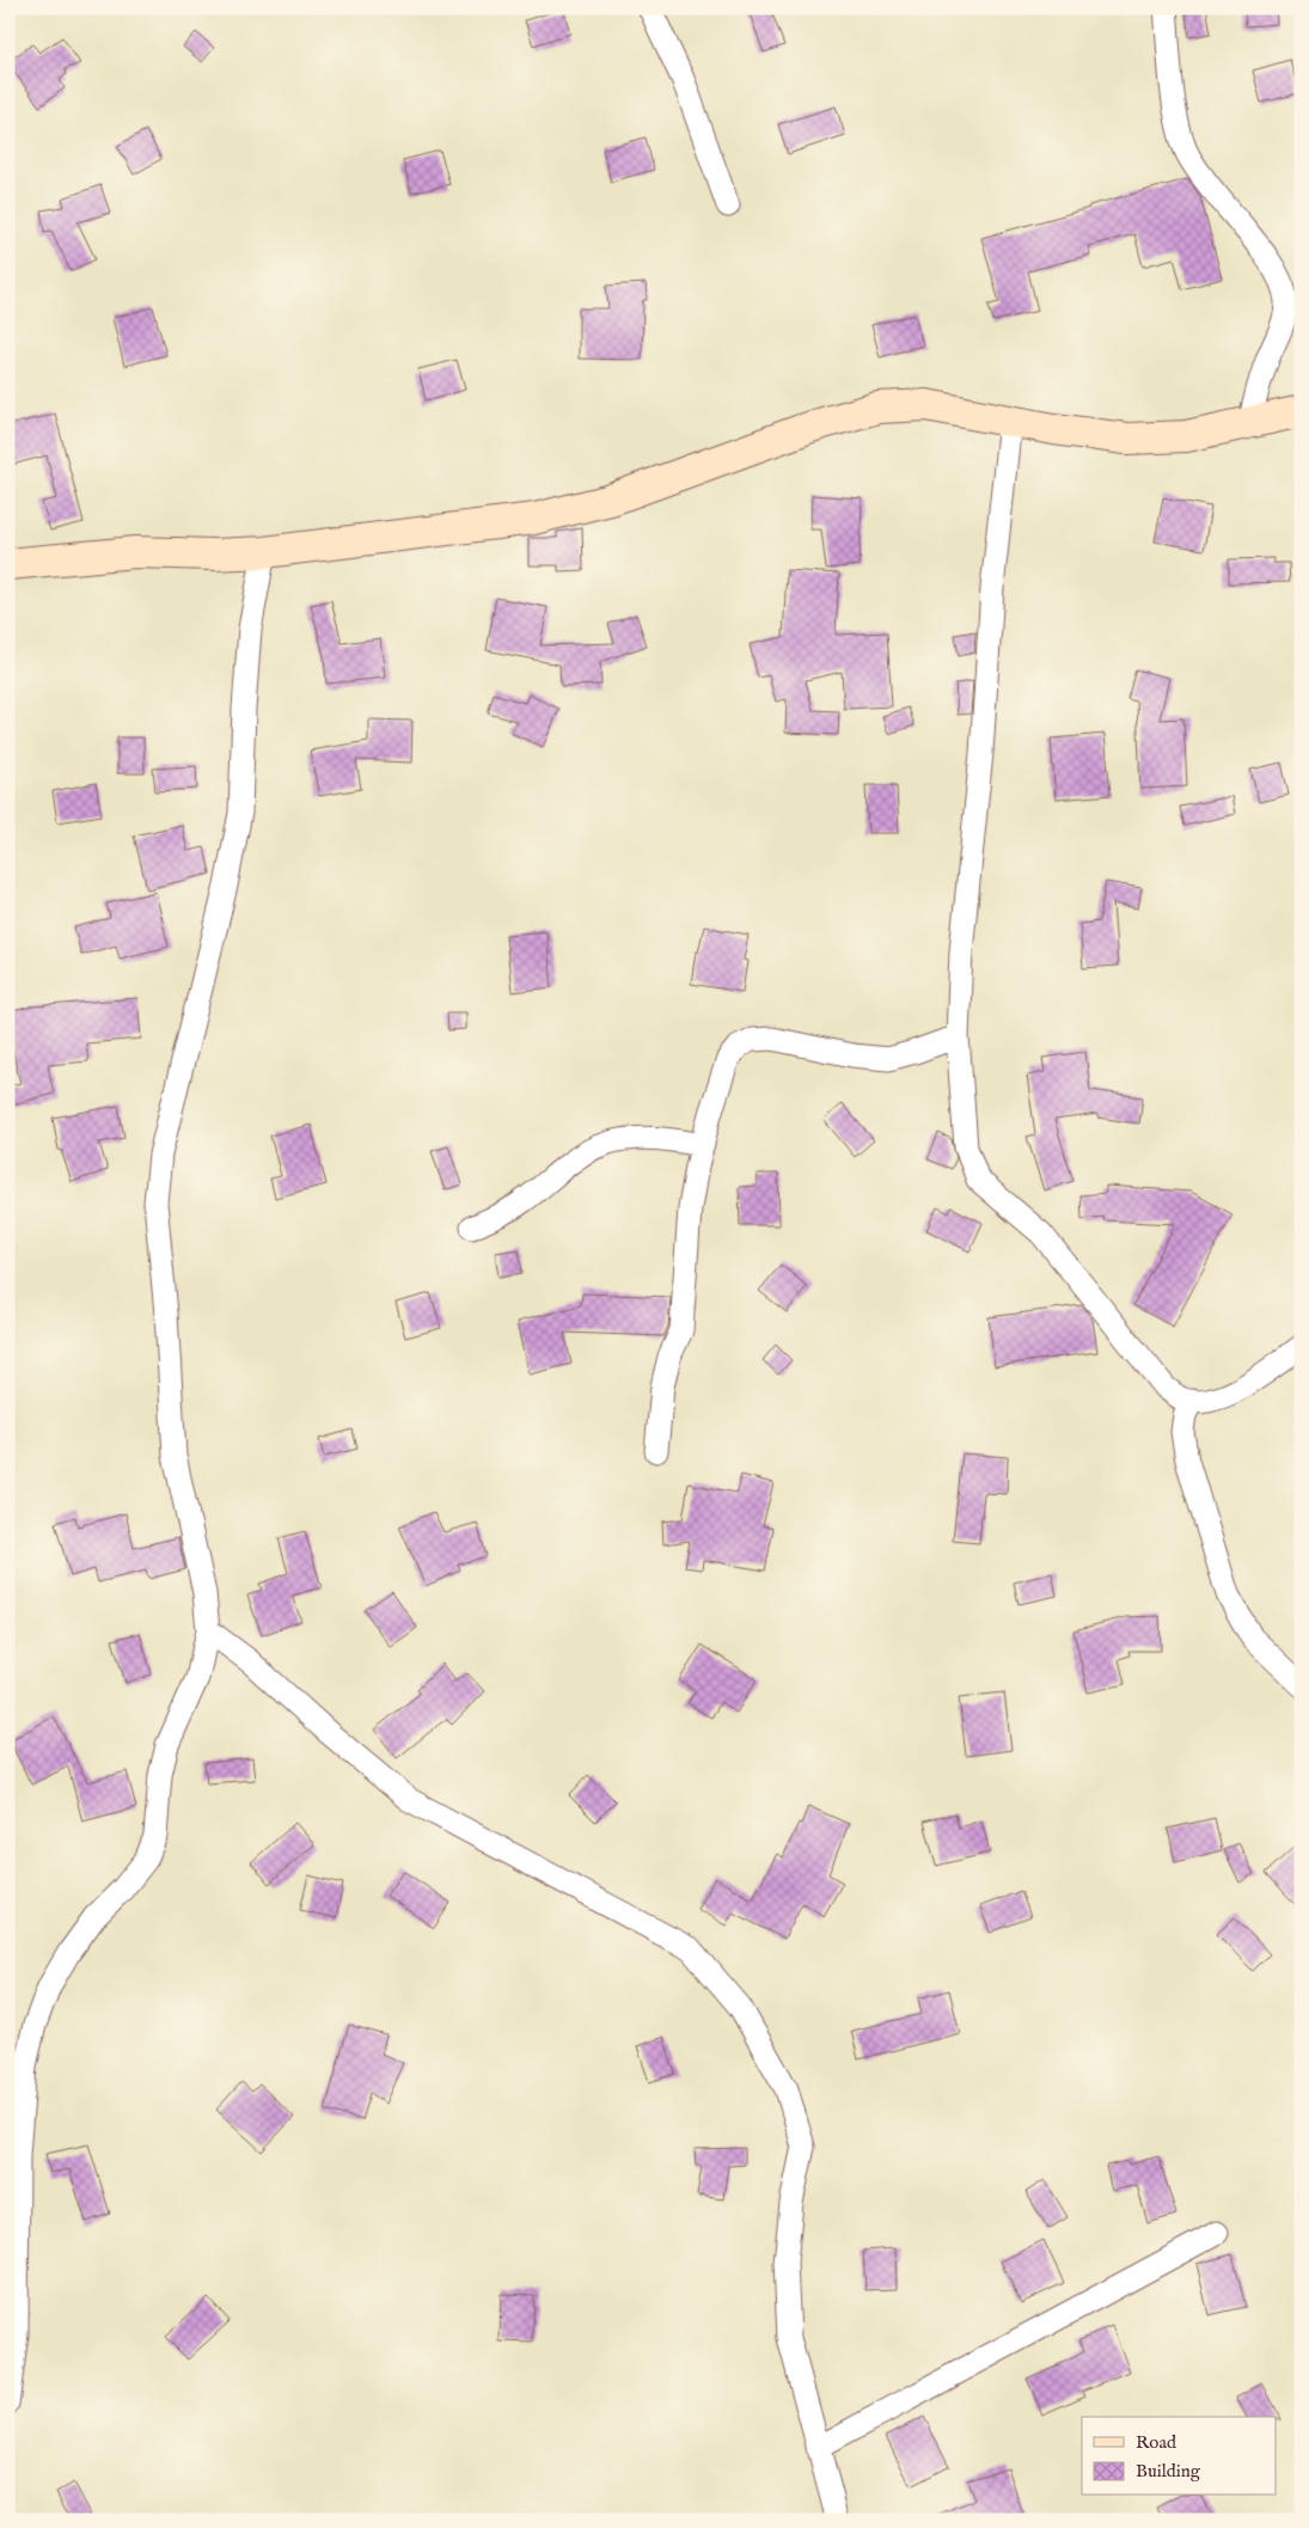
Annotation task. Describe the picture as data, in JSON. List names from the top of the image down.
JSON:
{
  "legend": ["Road", "Building"]
}
